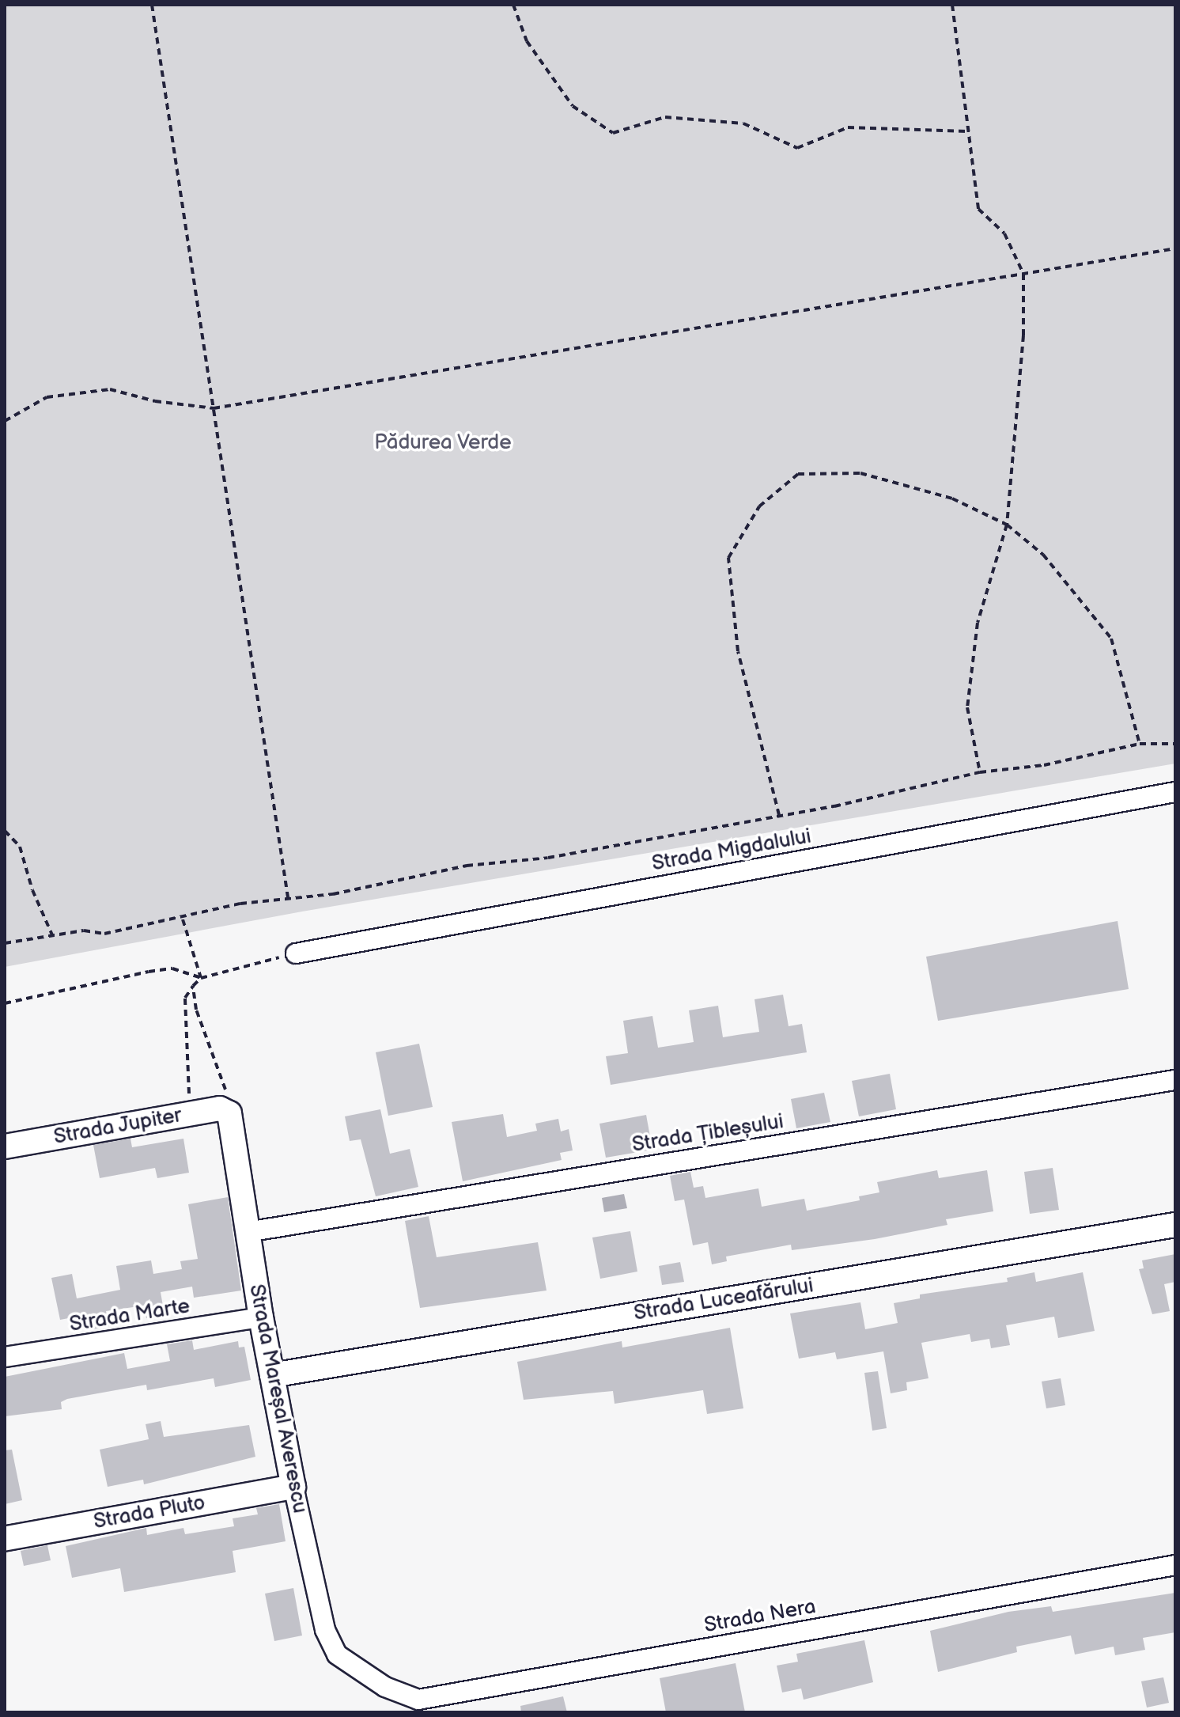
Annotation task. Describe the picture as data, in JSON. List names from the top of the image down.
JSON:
{
  "streets": {
    "street": [
      "Strada Migdalului",
      "Strada Jupiter",
      "Strada Țibleșului",
      "Strada Luceafărului",
      "Strada Marte",
      "Strada Mareșal Averescu",
      "Strada Pluto",
      "Strada Nera"
    ]
  },
  "crossings": [
    ["Strada Jupiter", "Strada Mareșal Averescu"],
    ["Strada Țibleșului", "Strada Mareșal Averescu"],
    ["Strada Luceafărului", "Strada Mareșal Averescu"],
    ["Strada Marte", "Strada Mareșal Averescu"],
    ["Strada Mareșal Averescu", "Strada Pluto"],
    ["Strada Mareșal Averescu", "Strada Nera"]
  ],
  "parks": ["Pădurea Verde"]
}
